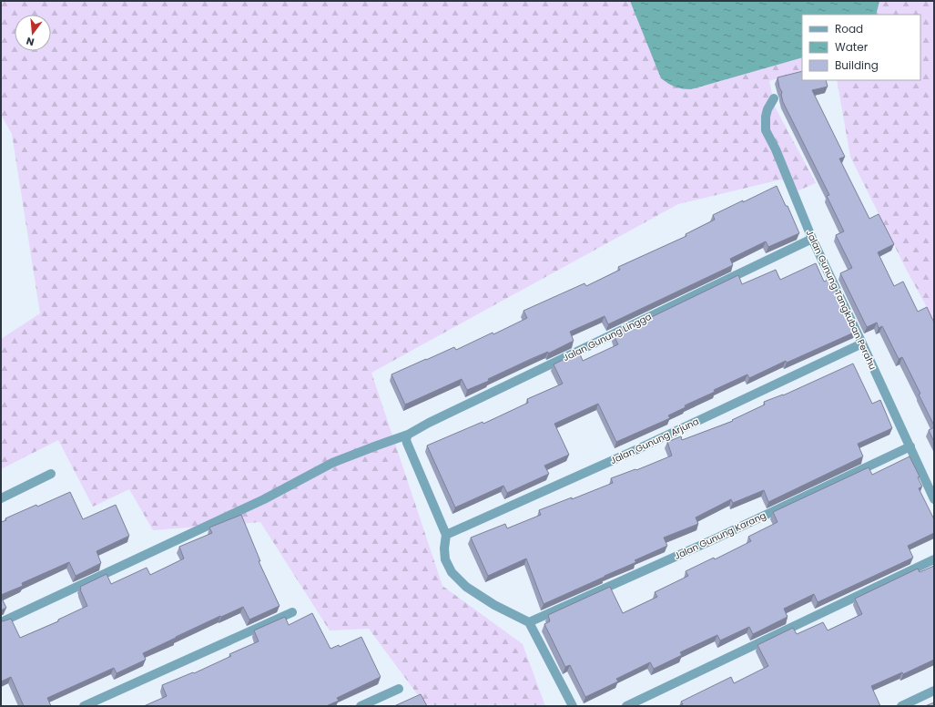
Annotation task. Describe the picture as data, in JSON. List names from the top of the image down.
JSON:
{
  "streets": {
    "street": [
      "Jalan Gunung Tangkuban Perahu",
      "Jalan Gunung Lingga",
      "Jalan Gunung Arjuna",
      "Jalan Gunung Karang"
    ]
  },
  "crossings": [
    ["Jalan Gunung Tangkuban Perahu", "Jalan Gunung Lingga"],
    ["Jalan Gunung Tangkuban Perahu", "Jalan Gunung Arjuna"],
    ["Jalan Gunung Tangkuban Perahu", "Jalan Gunung Karang"]
  ],
  "legend": ["Road", "Water", "Building"],
  "north": "bottom"
}
